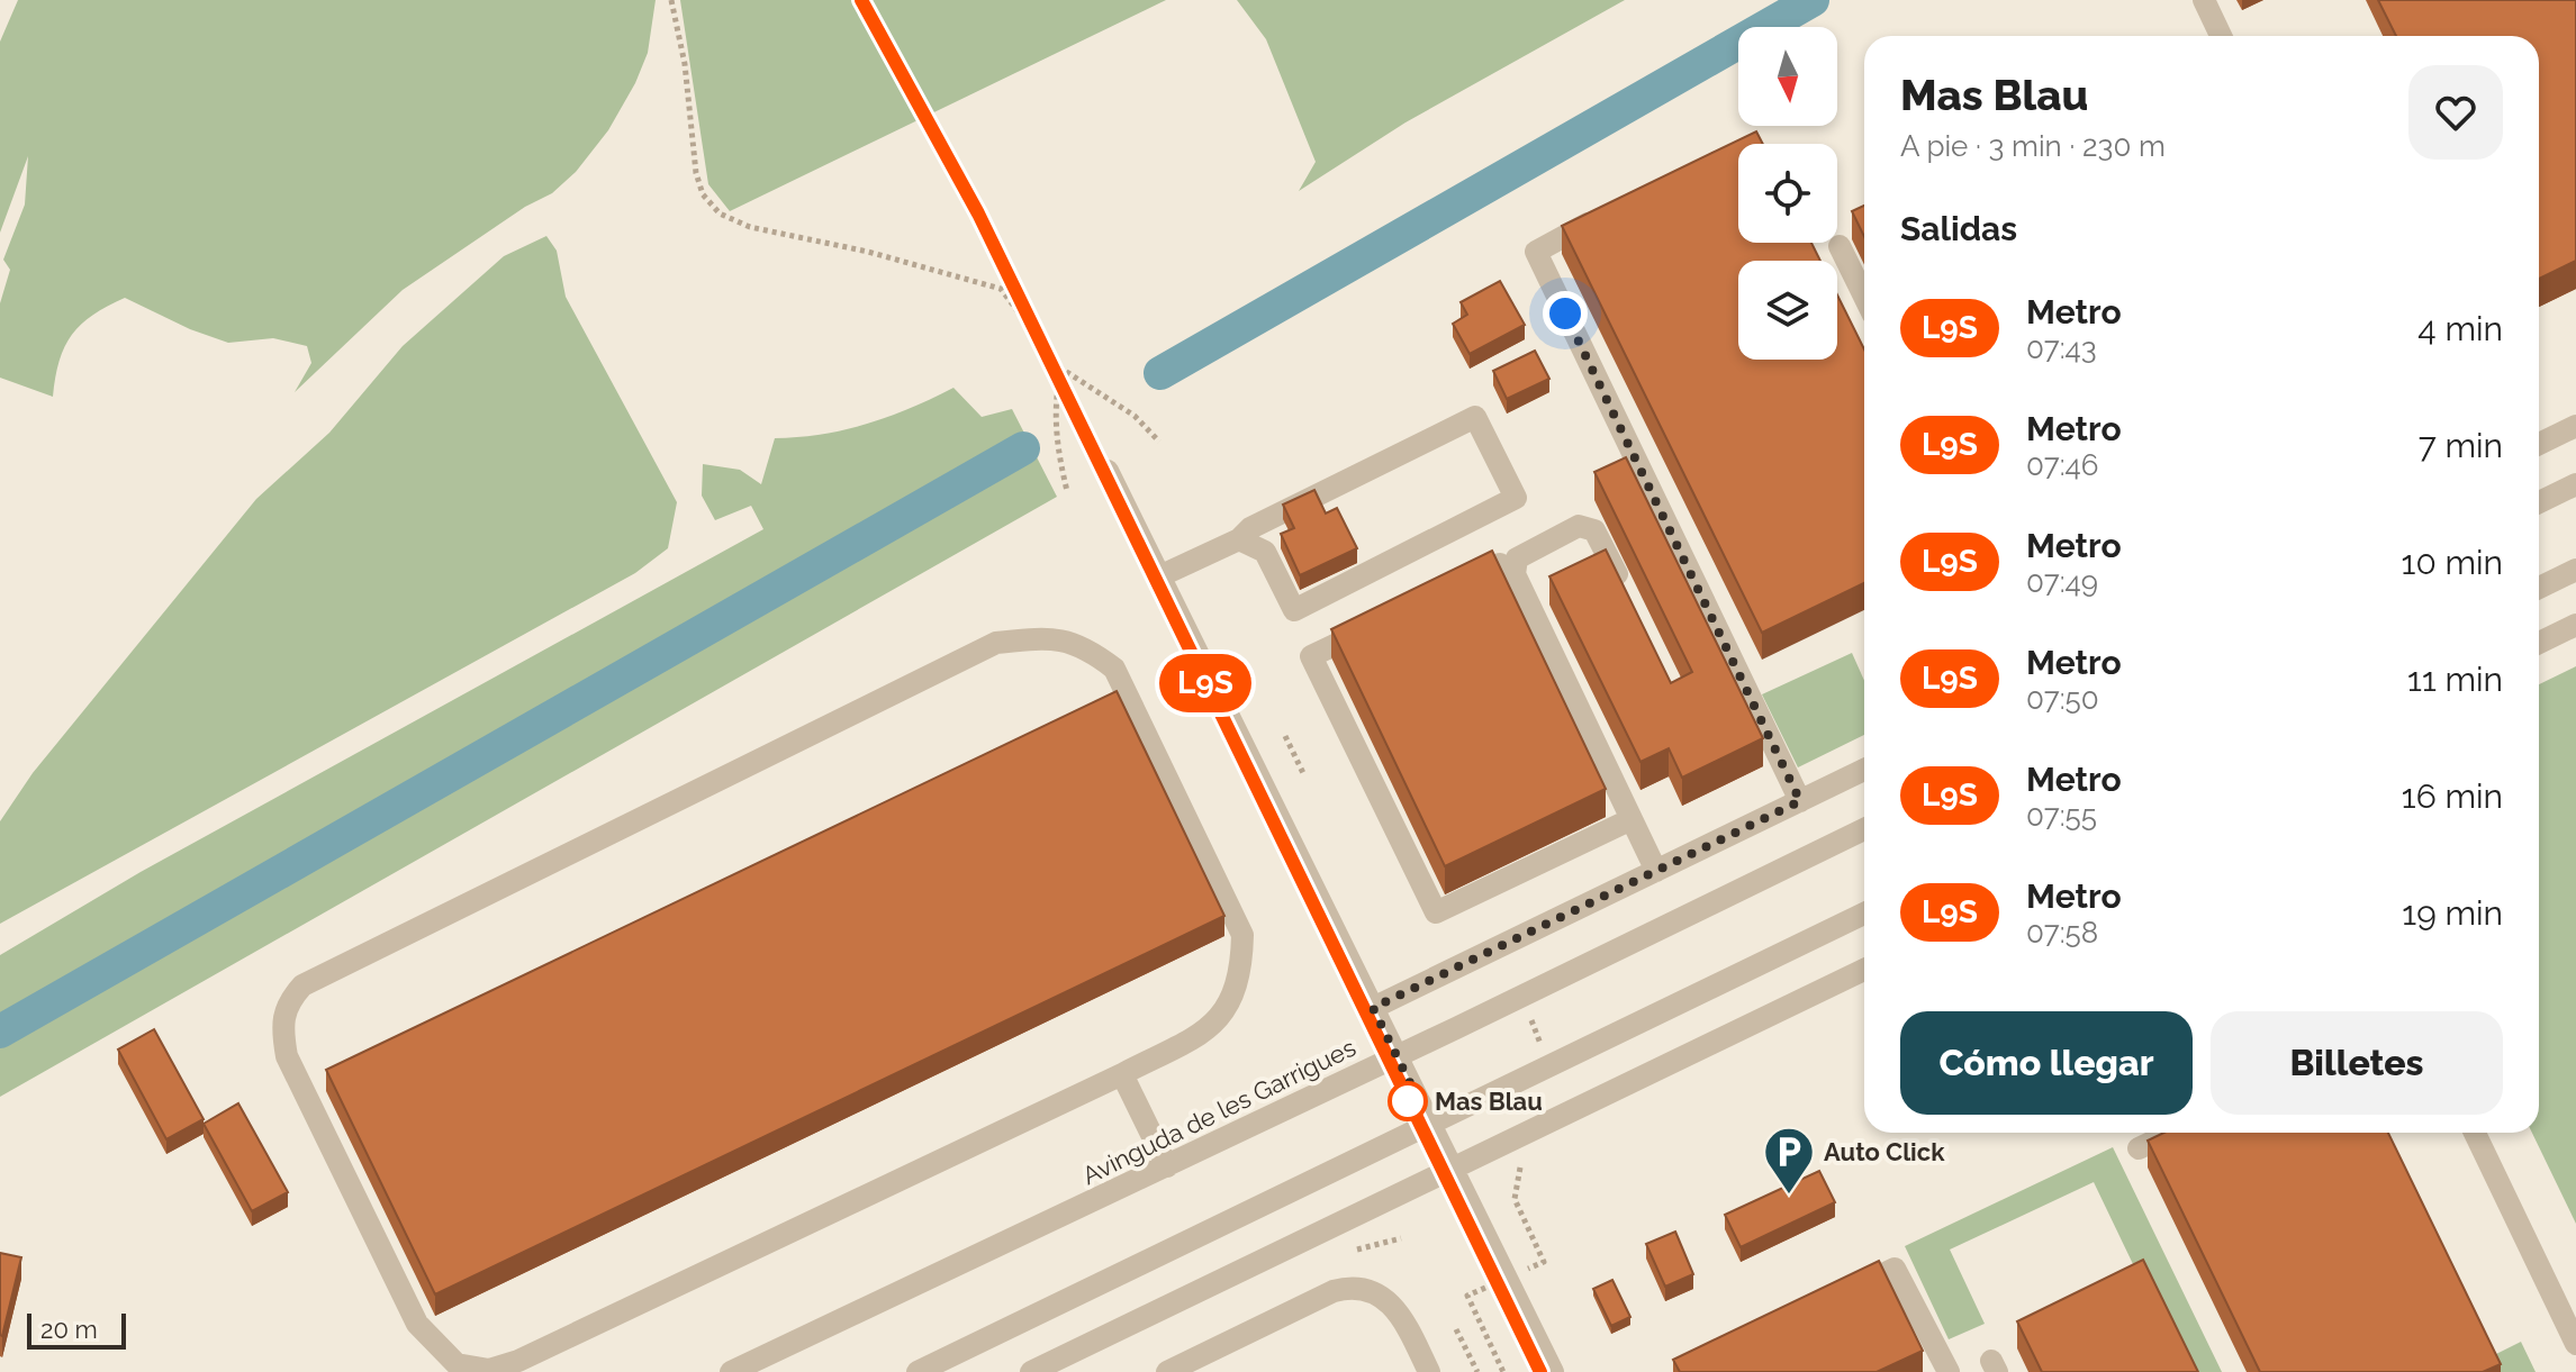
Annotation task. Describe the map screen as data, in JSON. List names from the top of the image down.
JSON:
{
  "streets": {
    "street": ["Avinguda de les Garrigues"]
  },
  "places": {
    "other": ["Mas Blau"],
    "parking": ["Auto Click"]
  },
  "lines": ["metro line L9S"],
  "scale_bar": "20 m",
  "north": "bottom",
  "page": {
    "on_map": "L9S",
    "heading": [
      ["Mas Blau", "A pie · 3 min · 230 m"],
      "Salidas"
    ],
    "list": [
      {
        "mark": "L9S",
        "name": "Metro",
        "note": "07:43",
        "value": "4 min"
      },
      {
        "mark": "L9S",
        "name": "Metro",
        "note": "07:46",
        "value": "7 min"
      },
      {
        "mark": "L9S",
        "name": "Metro",
        "note": "07:49",
        "value": "10 min"
      },
      {
        "mark": "L9S",
        "name": "Metro",
        "note": "07:50",
        "value": "11 min"
      },
      {
        "mark": "L9S",
        "name": "Metro",
        "note": "07:55",
        "value": "16 min"
      },
      {
        "mark": "L9S",
        "name": "Metro",
        "note": "07:58",
        "value": "19 min"
      }
    ],
    "buttons": ["Cómo llegar", "Billetes"],
    "scale": "20 m"
  }
}
